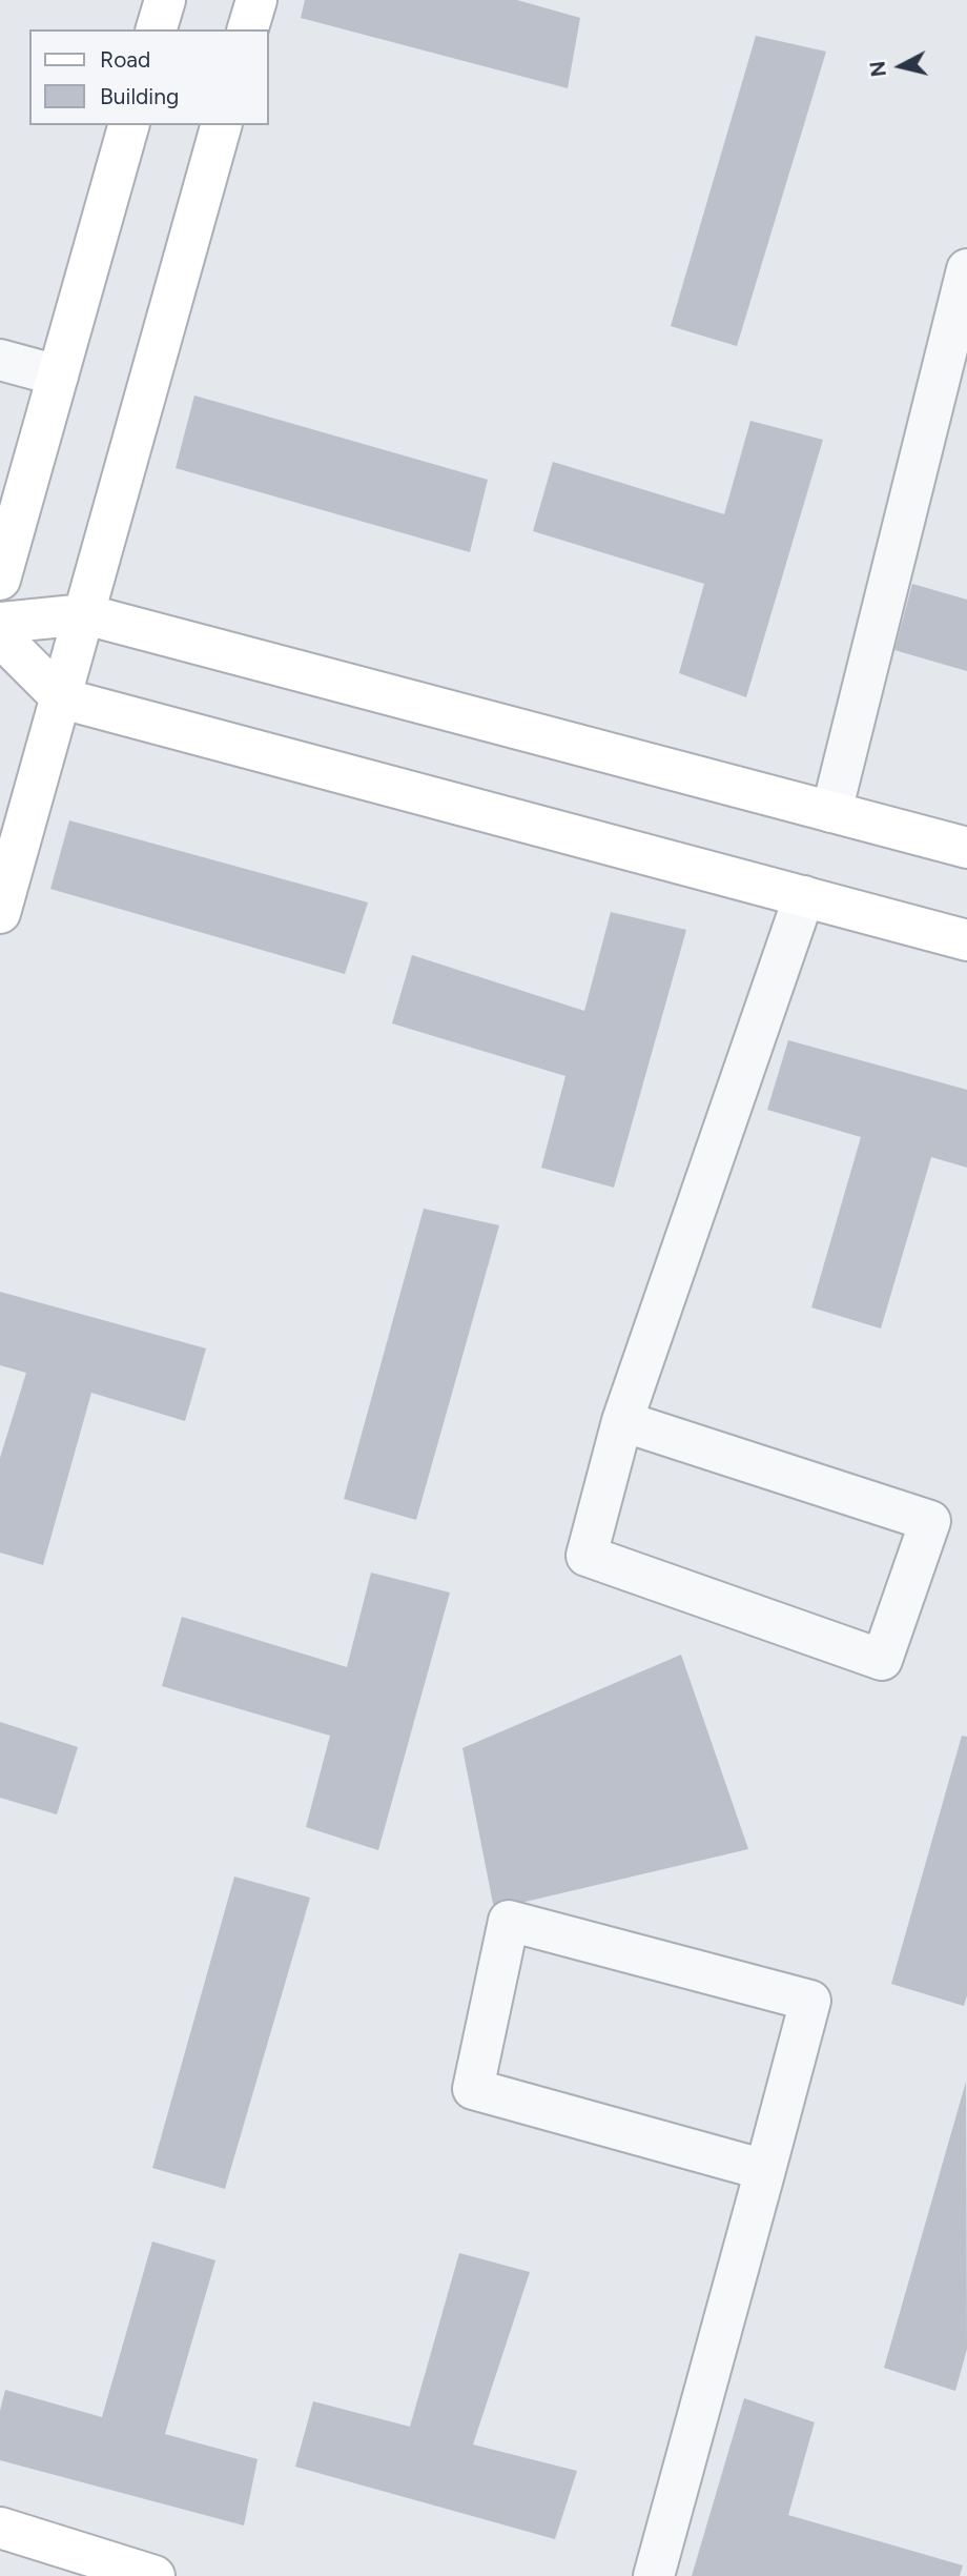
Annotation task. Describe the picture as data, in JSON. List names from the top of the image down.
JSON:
{
  "legend": ["Road", "Building"],
  "north": "left"
}
